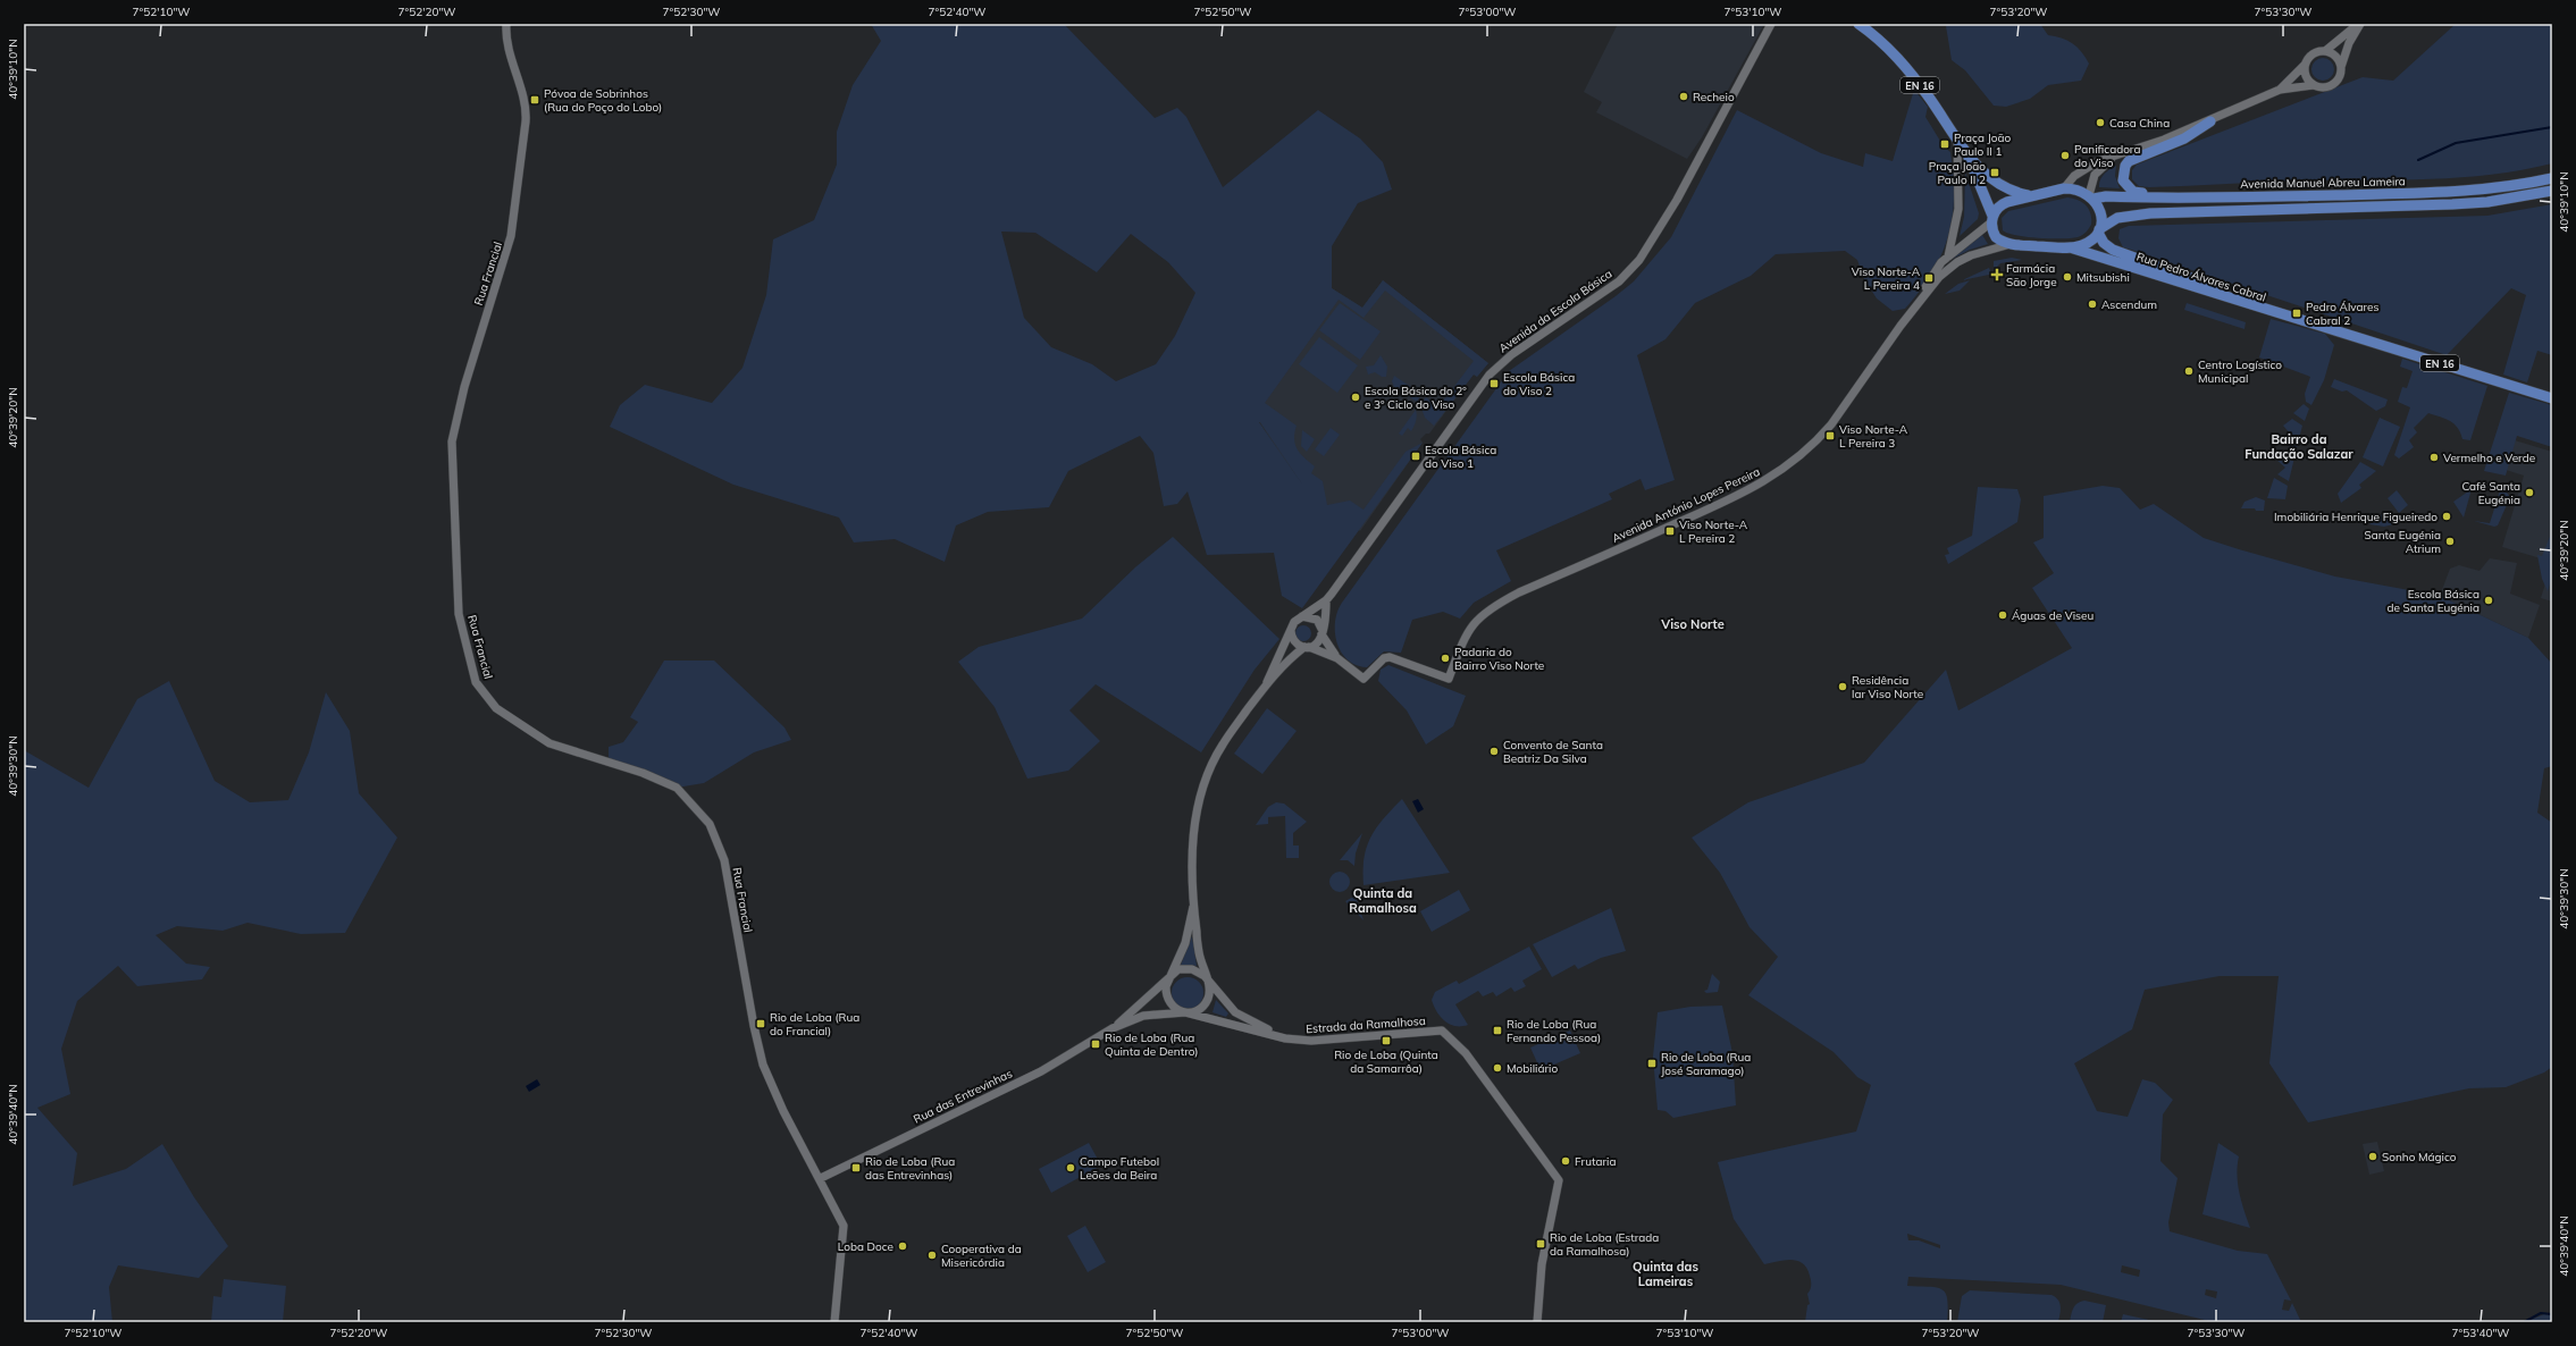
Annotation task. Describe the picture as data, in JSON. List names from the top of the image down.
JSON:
{
  "streets": {
    "main road": ["EN 16", "Avenida Manuel Abreu Lameira", "Rua Pedro Álvares Cabral"],
    "street": [
      "Rua Francial",
      "Avenida da Escola Básica",
      "Avenida António Lopes Pereira",
      "Estrada da Ramalhosa",
      "Rua das Entrevinhas"
    ]
  },
  "crossings": [
    ["EN 16", "Rua Pedro Álvares Cabral"],
    ["EN 16", "Avenida António Lopes Pereira"],
    ["Rua Francial", "Rua das Entrevinhas"],
    ["Avenida da Escola Básica", "Estrada da Ramalhosa"],
    ["Avenida da Escola Básica", "Rua das Entrevinhas"],
    ["Estrada da Ramalhosa", "Rua das Entrevinhas"]
  ],
  "districts": [
    "Bairro da Fundação Salazar",
    "Viso Norte",
    "Quinta da Ramalhosa",
    "Quinta das Lameiras"
  ],
  "places": {
    "other": [
      "Recheio",
      "Casa China",
      "Panificadora do Viso",
      "Mitsubishi",
      "Ascendum",
      "Centro Logístico Municipal",
      "Escola Básica do 2º e 3º Ciclo do Viso",
      "Vermelho e Verde",
      "Café Santa Eugénia",
      "Imobiliária Henrique Figueiredo",
      "Santa Eugénia Atrium",
      "Escola Básica de Santa Eugénia",
      "Águas de Viseu",
      "Padaria do Bairro Viso Norte",
      "Residência lar Viso Norte",
      "Convento de Santa Beatriz Da Silva",
      "Mobiliário",
      "Sonho Mágico",
      "Frutaria",
      "Campo Futebol Leões da Beira",
      "Loba Doce",
      "Cooperativa da Misericórdia"
    ],
    "transit": [
      "Póvoa de Sobrinhos (Rua do Poço do Lobo)",
      "Praça João Paulo II 1",
      "Praça João Paulo II 2",
      "Viso Norte-A L Pereira 4",
      "Pedro Álvares Cabral 2",
      "Escola Básica do Viso 2",
      "Viso Norte-A L Pereira 3",
      "Escola Básica do Viso 1",
      "Viso Norte-A L Pereira 2",
      "Rio de Loba (Rua do Francial)",
      "Rio de Loba (Rua Fernando Pessoa)",
      "Rio de Loba (Quinta da Samarrôa)",
      "Rio de Loba (Rua Quinta de Dentro)",
      "Rio de Loba (Rua José Saramago)",
      "Rio de Loba (Rua das Entrevinhas)",
      "Rio de Loba (Estrada da Ramalhosa)"
    ],
    "health": ["Farmácia São Jorge"]
  },
  "coordinates": [
    "7°52'10\"W",
    "7°52'20\"W",
    "7°52'30\"W",
    "7°52'40\"W",
    "7°52'50\"W",
    "7°53'00\"W",
    "7°53'10\"W",
    "7°53'20\"W",
    "7°53'30\"W",
    "40°39'10\"N",
    "40°39'20\"N",
    "40°39'30\"N",
    "40°39'40\"N",
    "7°53'40\"W"
  ]
}
